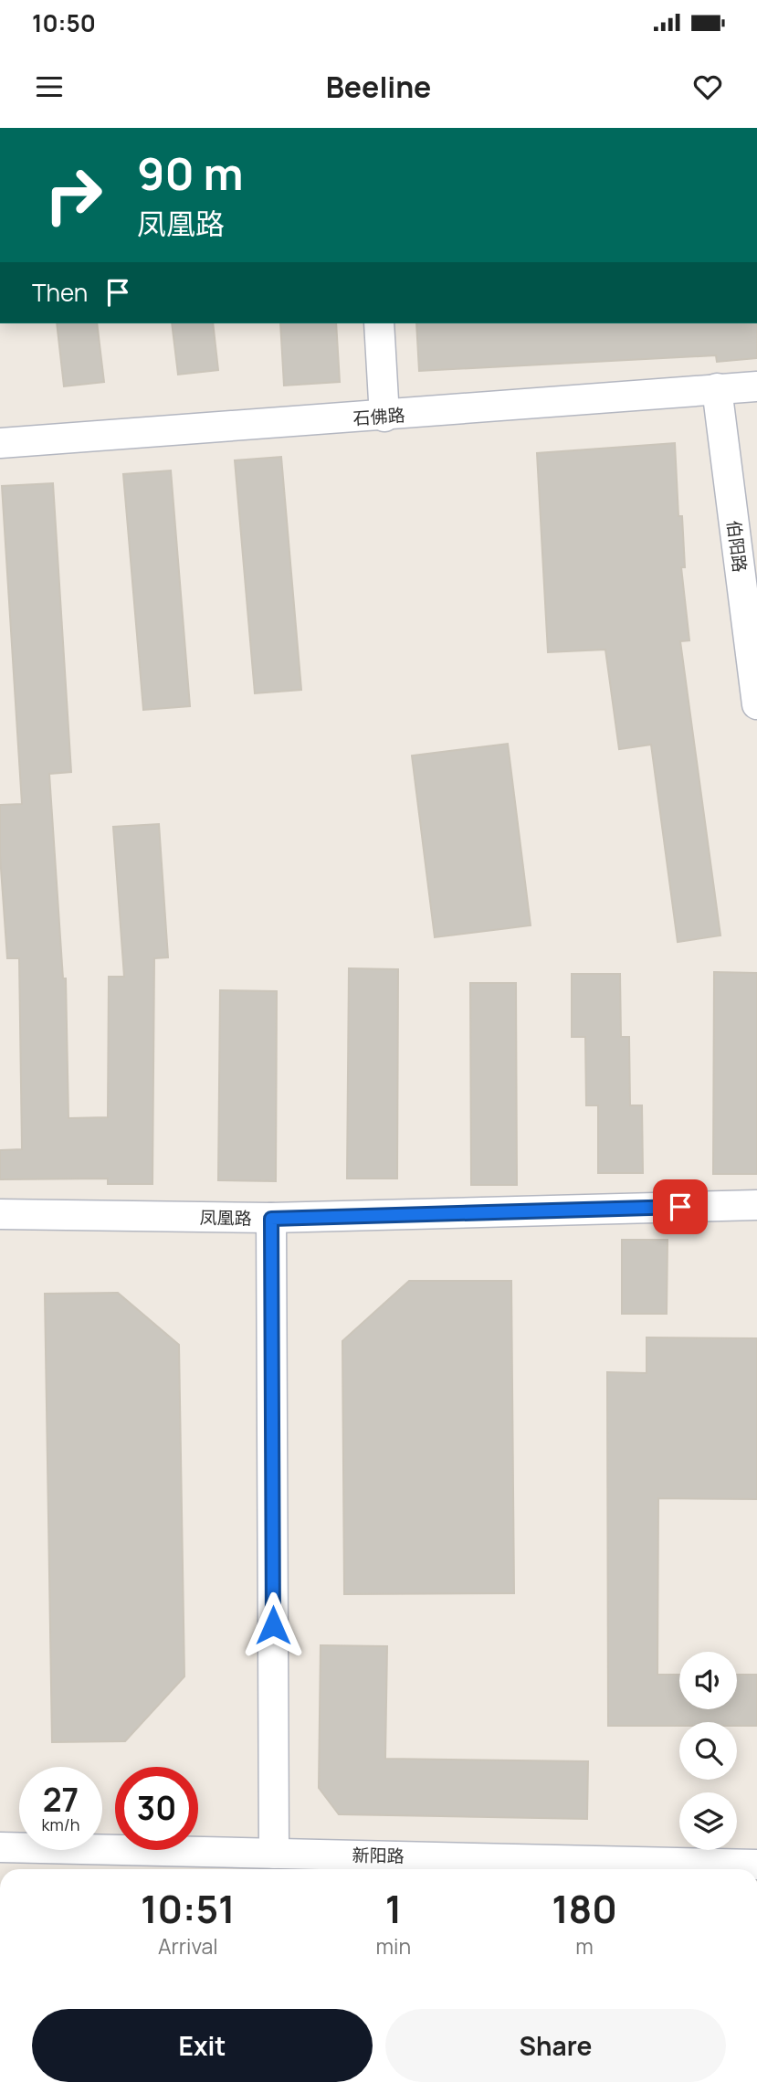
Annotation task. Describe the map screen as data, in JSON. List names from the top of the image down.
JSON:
{
  "streets": {
    "street": [
      "石佛路",
      "伯阳路",
      "凤凰路",
      "新阳路"
    ]
  },
  "crossings": [
    ["石佛路", "伯阳路"]
  ],
  "page": {
    "status": "10:50",
    "header": "Beeline",
    "turn": ["90 m", "凤凰路"],
    "then": "Then",
    "speed": "27 km/h",
    "limit": "30",
    "eta": [
      "10:51",
      "Arrival",
      "1",
      "min",
      "180",
      "m"
    ],
    "buttons": ["Exit", "Share"]
  }
}
